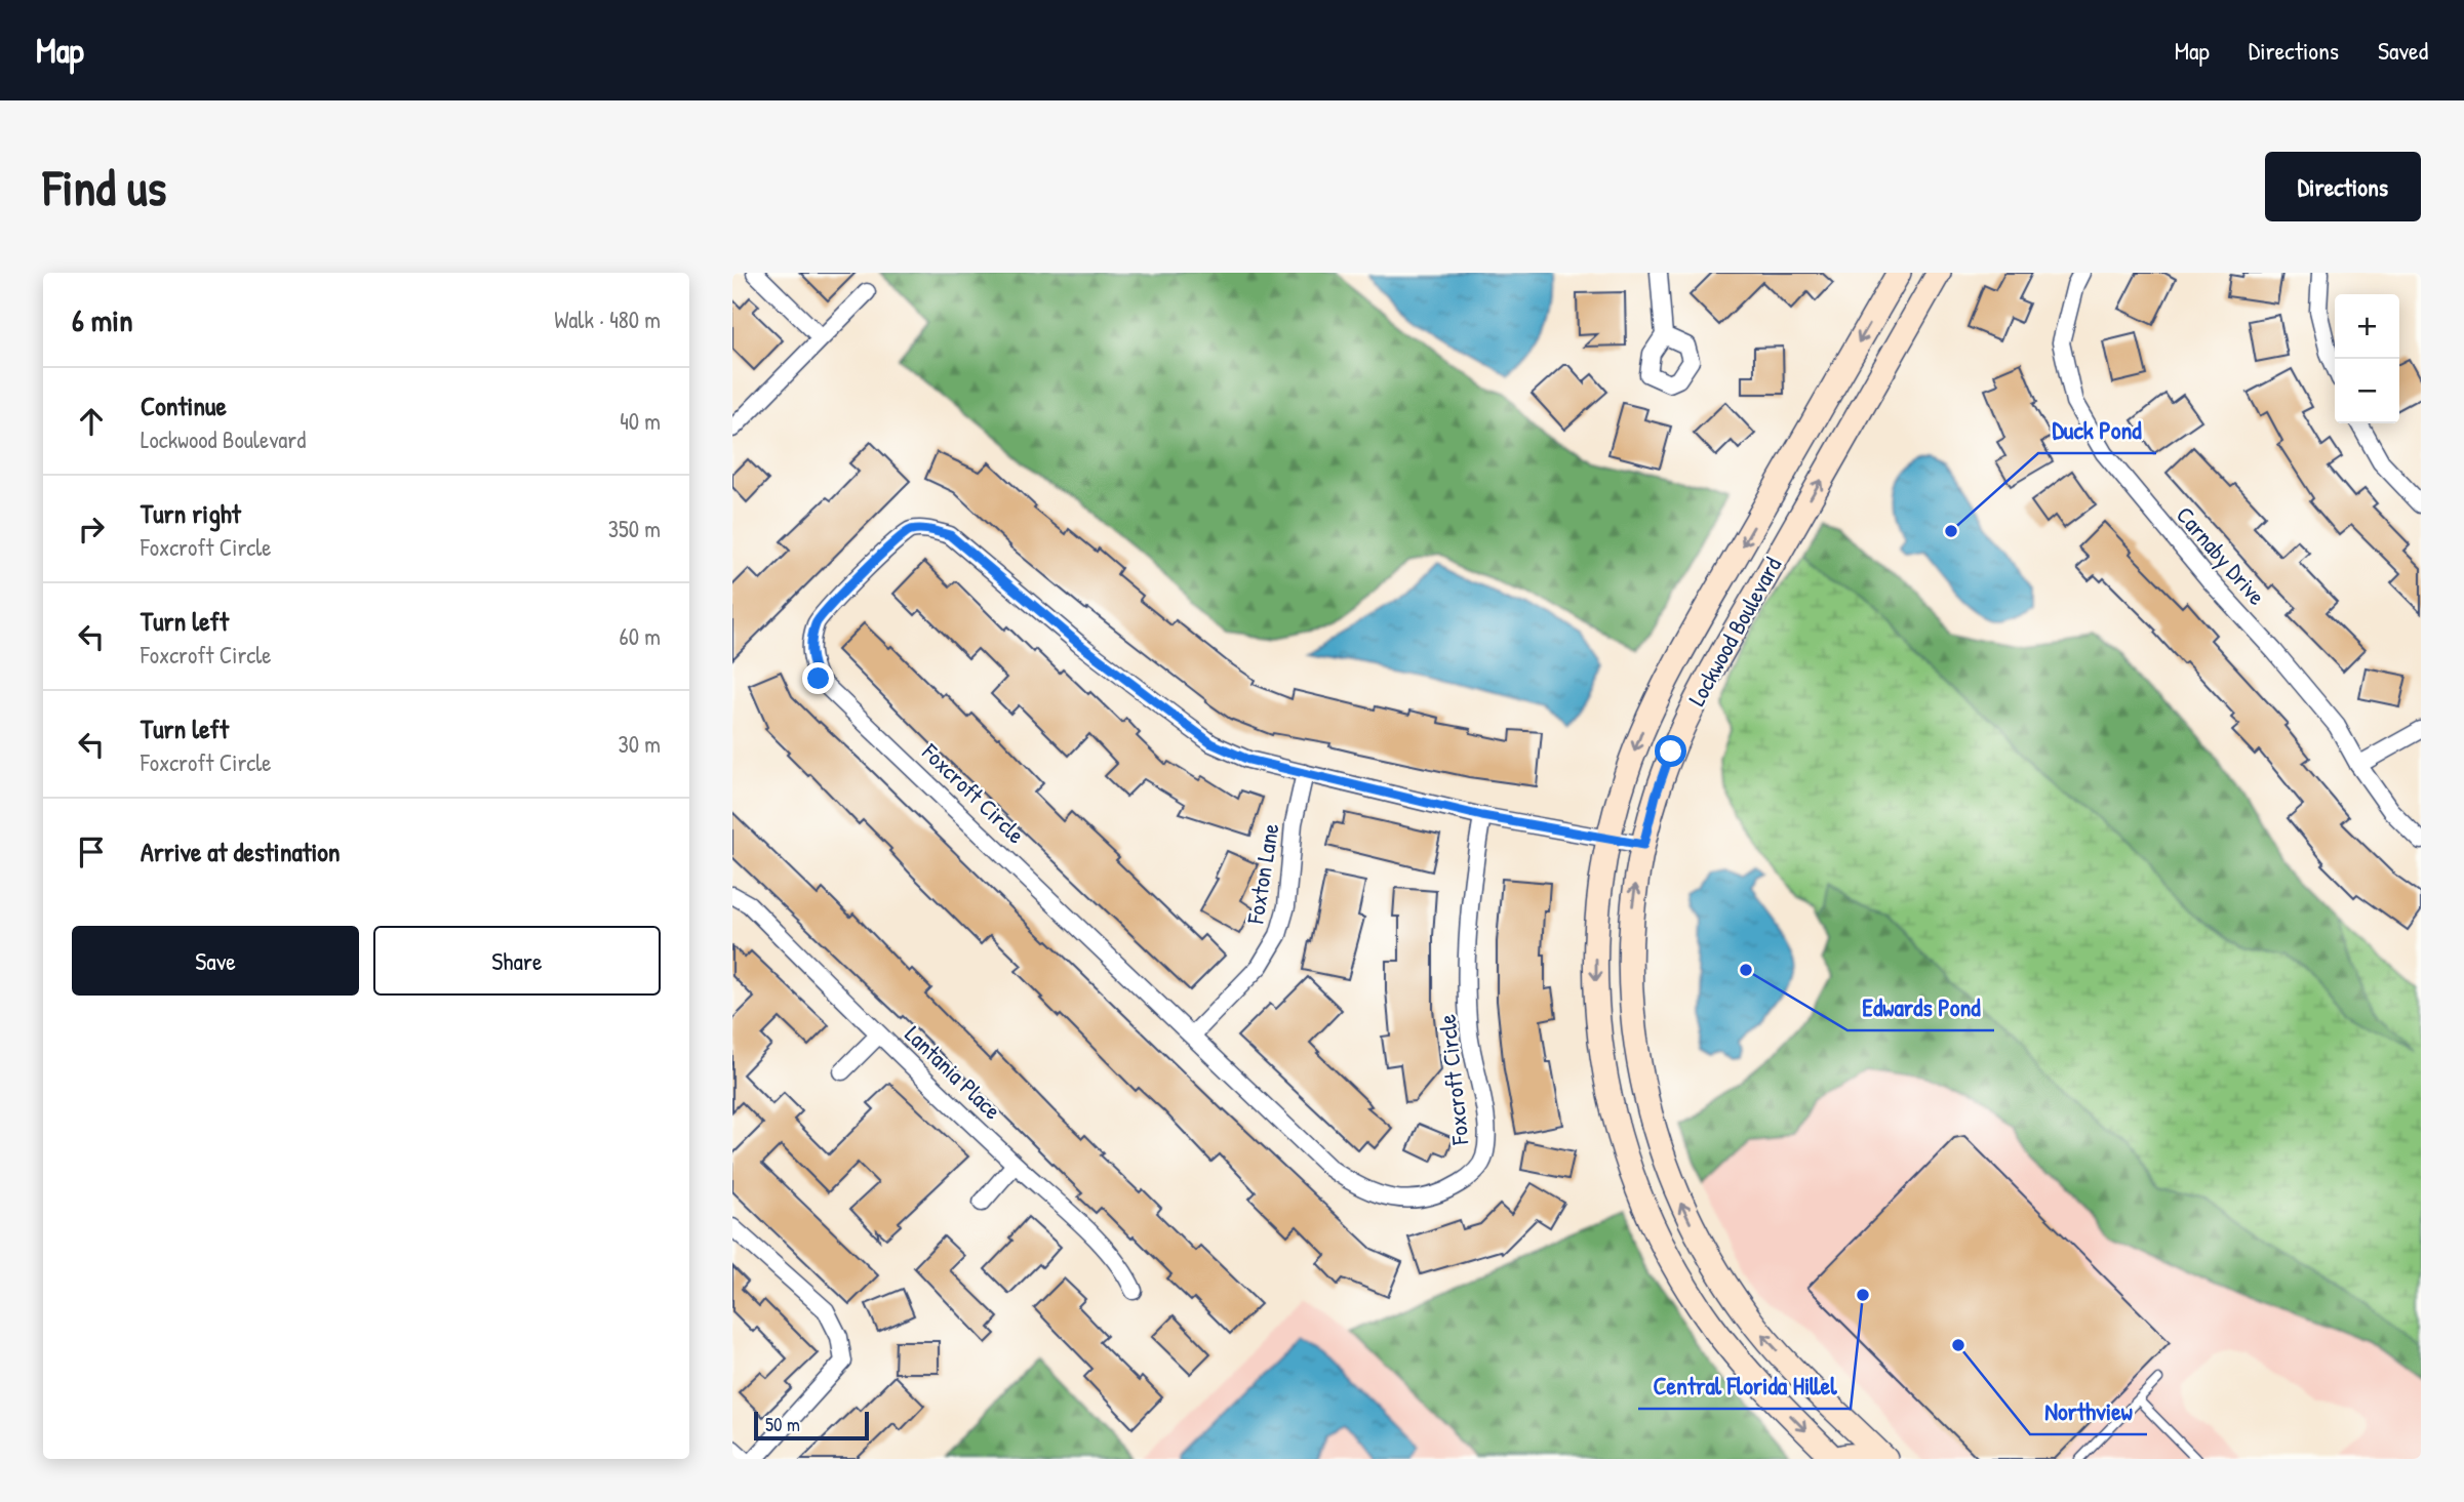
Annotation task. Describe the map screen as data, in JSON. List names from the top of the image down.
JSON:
{
  "streets": {
    "main road": ["Lockwood Boulevard"],
    "street": [
      "Carnaby Drive",
      "Foxcroft Circle",
      "Foxton Lane",
      "Lantania Place"
    ]
  },
  "crossings": [
    ["Lockwood Boulevard", "Foxcroft Circle"],
    ["Foxcroft Circle", "Foxton Lane"]
  ],
  "places": [
    "Duck Pond",
    "Edwards Pond",
    "Central Florida Hillel",
    "Northview"
  ],
  "scale_bar": "50 m",
  "page": {
    "header": "Map",
    "nav": ["Map", "Directions", "Saved"],
    "buttons": [
      "Directions",
      ["Save", "Share"]
    ],
    "title": "Find us",
    "heading": ["6 min", "Walk · 480 m"],
    "map_buttons": ["+", "−"],
    "list": [
      ["Continue", "Lockwood Boulevard", "40 m"],
      ["Turn right", "Foxcroft Circle", "350 m"],
      ["Turn left", "Foxcroft Circle", "60 m"],
      ["Turn left", "Foxcroft Circle", "30 m"],
      "Arrive at destination"
    ],
    "scale": "50 m"
  }
}
